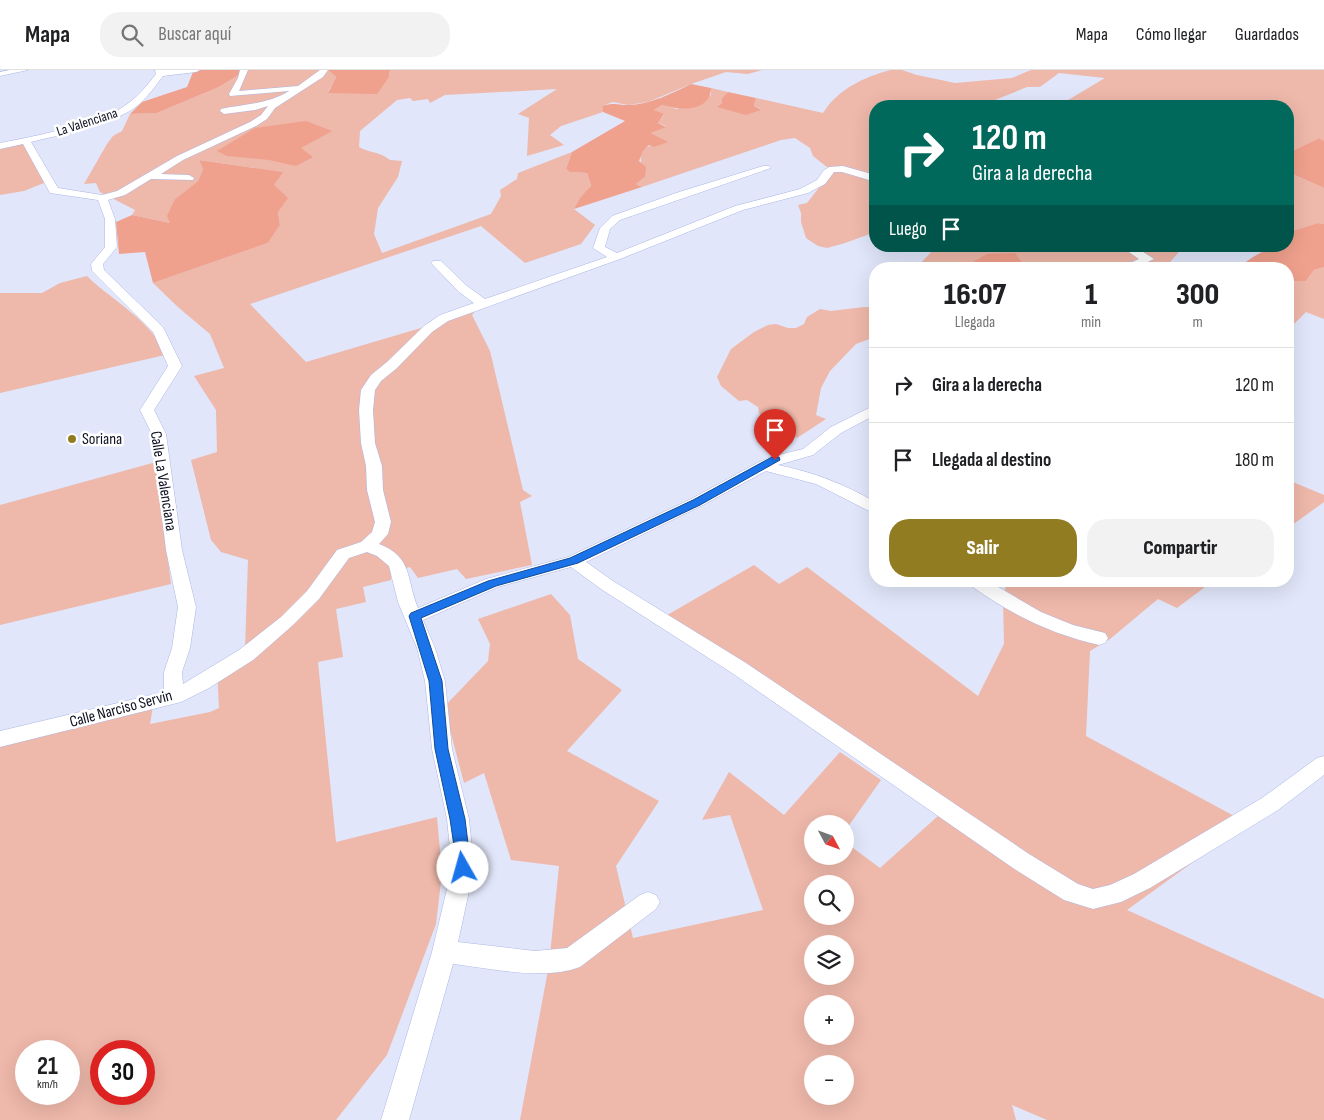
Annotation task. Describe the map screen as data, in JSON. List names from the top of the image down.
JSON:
{
  "streets": {
    "street": ["La Valenciana", "Calle La Valenciana", "Calle Narciso Servin"]
  },
  "crossings": [
    ["Calle La Valenciana", "Calle Narciso Servin"]
  ],
  "places": ["Soriana"],
  "north": "bottom right",
  "page": {
    "header": "Mapa",
    "search": "Buscar aquí",
    "nav": ["Mapa", "Cómo llegar", "Guardados"],
    "turn": ["120 m", "Gira a la derecha"],
    "then": "Luego",
    "eta": [
      "16:07",
      "Llegada",
      "1",
      "min",
      "300",
      "m"
    ],
    "list": [
      {
        "name": "Gira a la derecha",
        "value": "120 m"
      },
      {
        "name": "Llegada al destino",
        "value": "180 m"
      }
    ],
    "buttons": ["Salir", "Compartir"],
    "map_buttons": ["+", "−"],
    "speed": "21 km/h",
    "limit": "30"
  }
}
